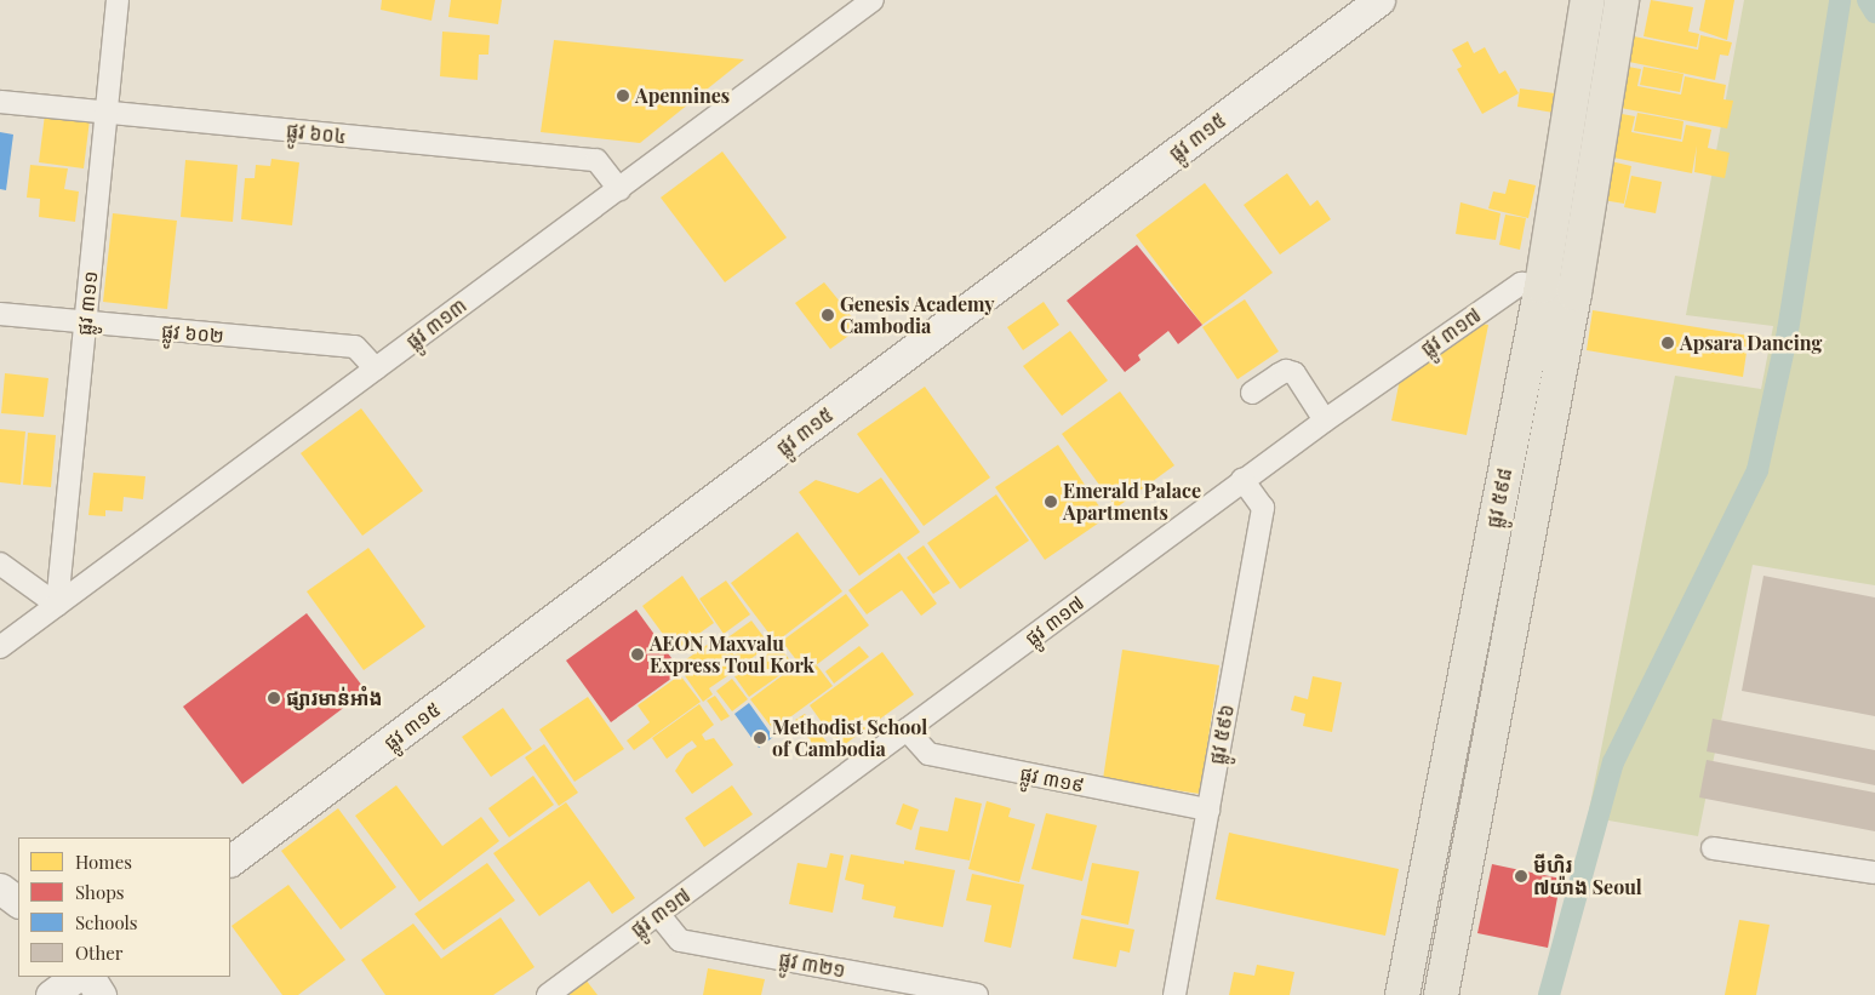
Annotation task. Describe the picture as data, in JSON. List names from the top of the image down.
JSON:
{
  "streets": {
    "main road": ["ផ្លូវ ៥៩៨"],
    "street": [
      "ផ្លូវ ៦០៤",
      "ផ្លូវ ៣១៥",
      "ផ្លូវ ៣១១",
      "ផ្លូវ ៣១៣",
      "ផ្លូវ ៣១៧",
      "ផ្លូវ ៦០២",
      "ផ្លូវ ៥៩៦",
      "ផ្លូវ ៣១៩",
      "ផ្លូវ ៣២១"
    ]
  },
  "crossings": [
    ["ផ្លូវ ៦០៤", "ផ្លូវ ៣១១"],
    ["ផ្លូវ ៦០៤", "ផ្លូវ ៣១៣"],
    ["ផ្លូវ ៣១១", "ផ្លូវ ៣១៣"],
    ["ផ្លូវ ៣១១", "ផ្លូវ ៦០២"],
    ["ផ្លូវ ៣១៣", "ផ្លូវ ៦០២"],
    ["ផ្លូវ ៣១៧", "ផ្លូវ ៥៩៨"],
    ["ផ្លូវ ៣១៧", "ផ្លូវ ៥៩៦"],
    ["ផ្លូវ ៣១៧", "ផ្លូវ ៣១៩"],
    ["ផ្លូវ ៣១៧", "ផ្លូវ ៣២១"],
    ["ផ្លូវ ៥៩៦", "ផ្លូវ ៣១៩"]
  ],
  "places": [
    "Apennines",
    "Genesis Academy Cambodia",
    "Apsara Dancing",
    "Emerald Palace Apartments",
    "AEON Maxvalu Express Toul Kork",
    "ផ្សារមាន់អាំង",
    "Methodist School of Cambodia",
    "មីហិរ ៧យ៉ាង Seoul"
  ],
  "legend": [
    "Homes",
    "Shops",
    "Schools",
    "Other"
  ]
}
